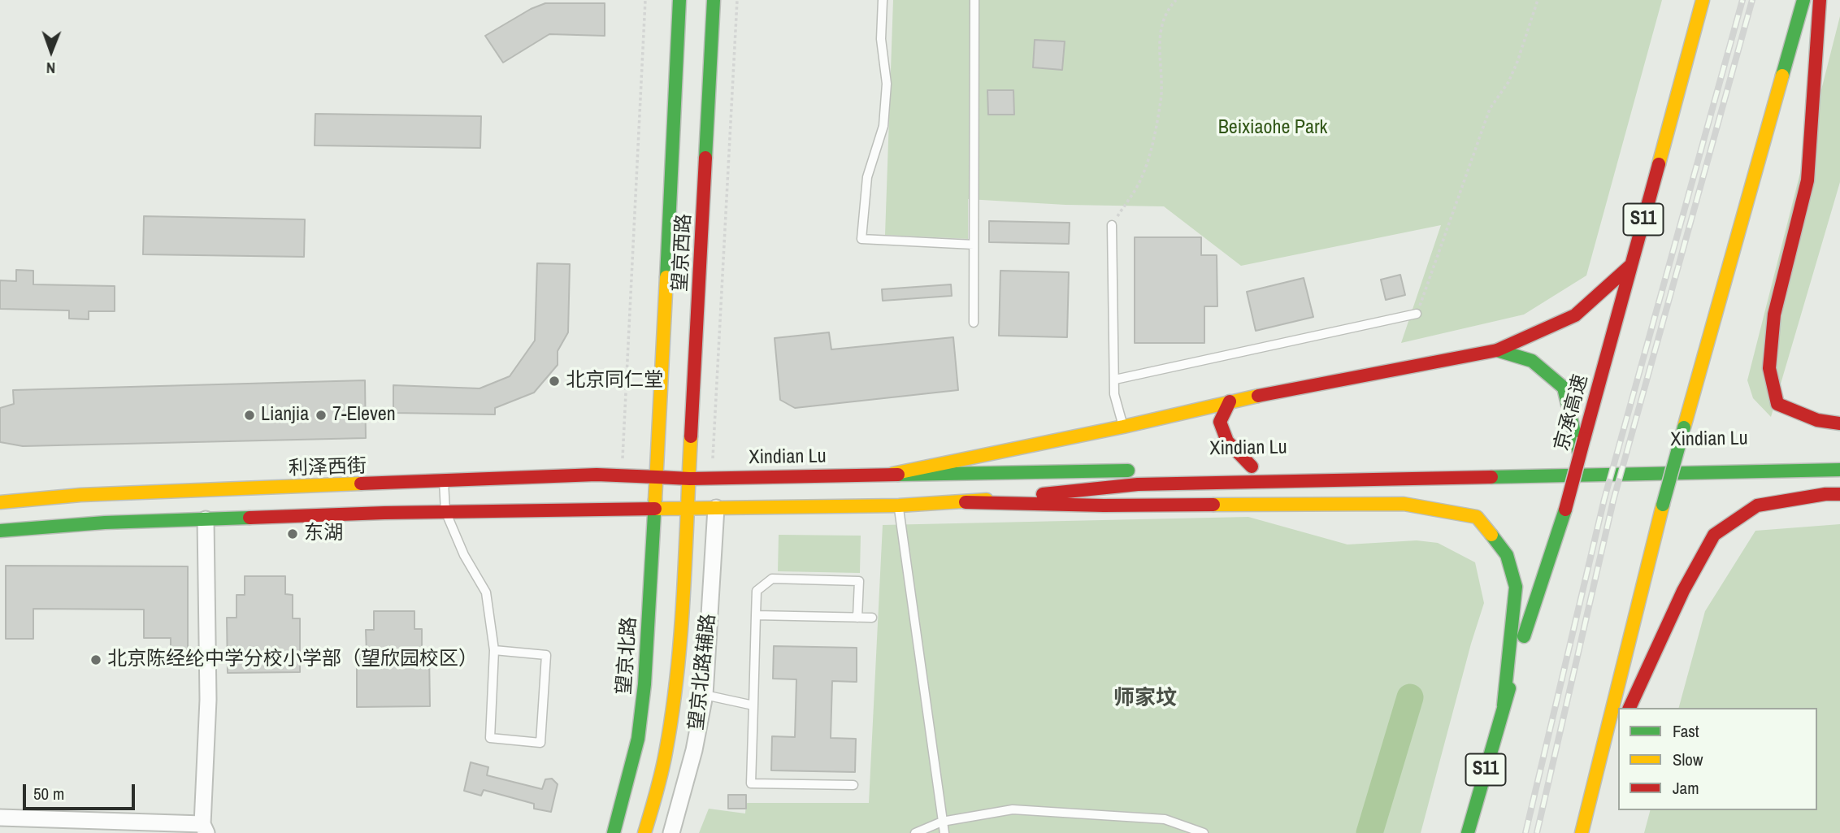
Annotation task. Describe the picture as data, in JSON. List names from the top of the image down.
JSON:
{
  "streets": {
    "main road": [
      "S11",
      "望京西路",
      "京承高速",
      "Xindian Lu",
      "利泽西街",
      "望京北路"
    ],
    "street": ["望京北路辅路"]
  },
  "crossings": [
    ["望京西路", "Xindian Lu"],
    ["望京西路", "利泽西街"],
    ["望京西路", "望京北路"],
    ["Xindian Lu", "利泽西街"],
    ["Xindian Lu", "望京北路"],
    ["Xindian Lu", "望京北路辅路"],
    ["利泽西街", "望京北路"]
  ],
  "districts": ["师家坟"],
  "parks": ["Beixiaohe Park"],
  "places": [
    "北京同仁堂",
    "Lianjia",
    "7-Eleven",
    "东湖",
    "北京陈经纶中学分校小学部（望欣园校区）"
  ],
  "legend": ["Fast", "Slow", "Jam"],
  "scale_bar": "50 m",
  "north": "bottom"
}
